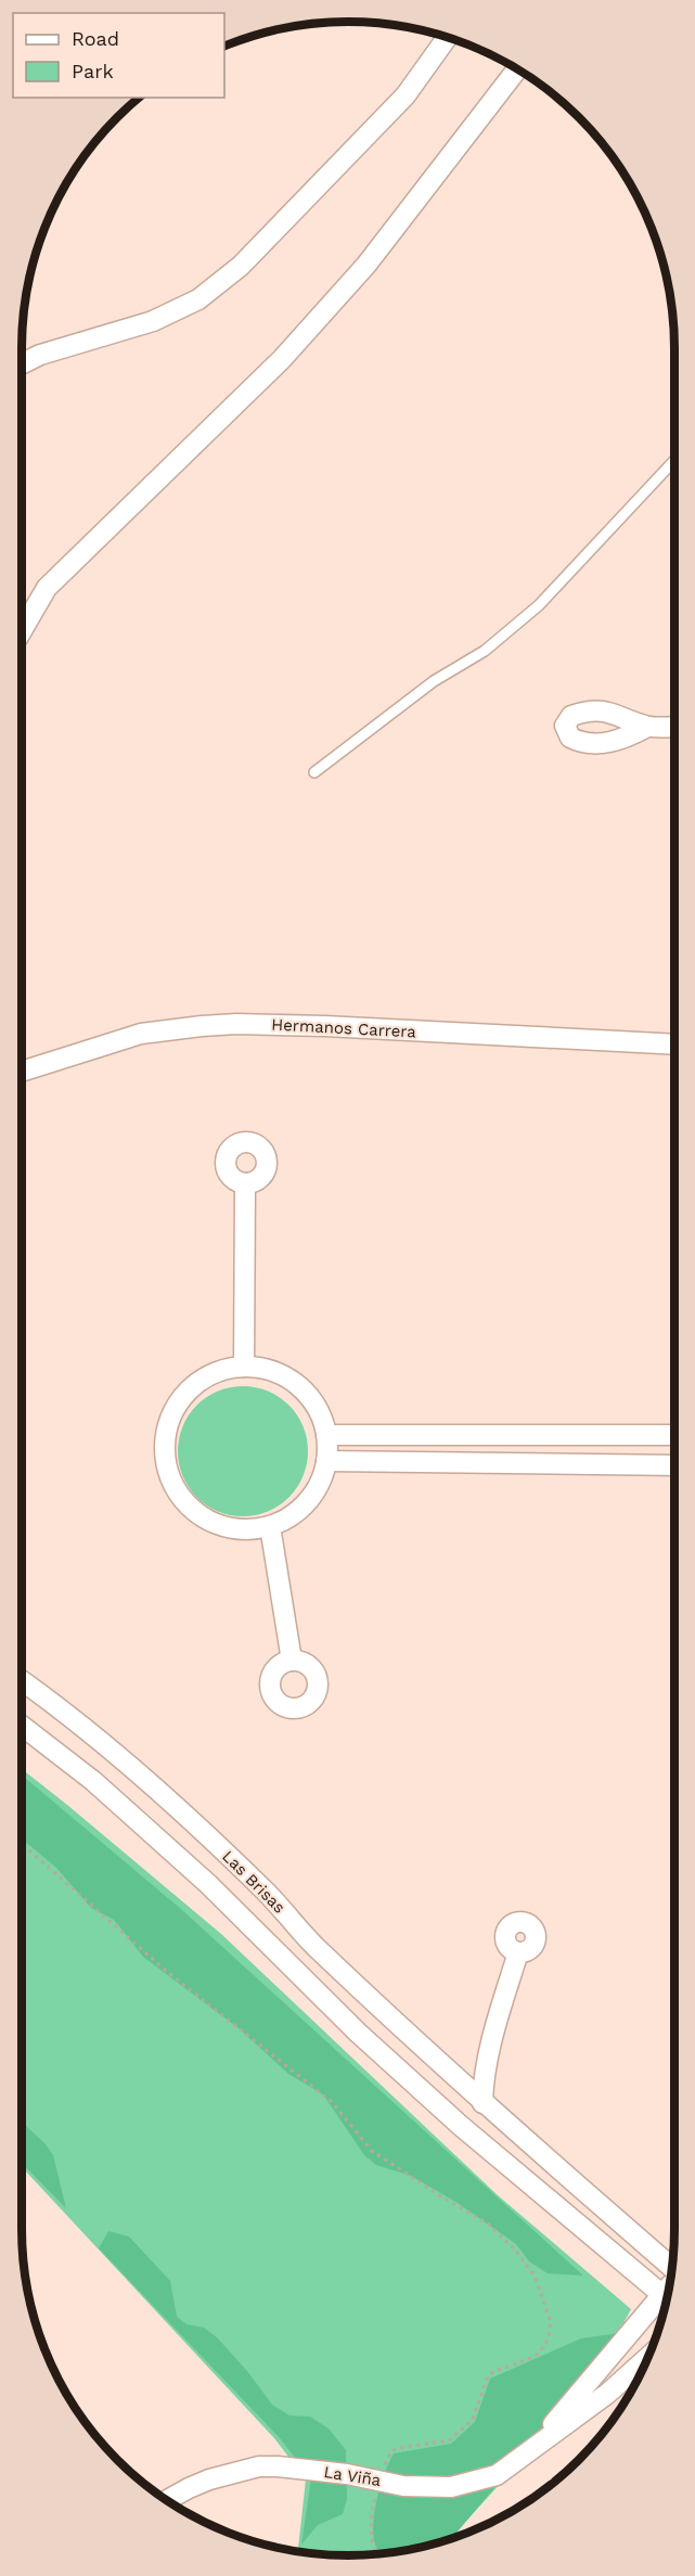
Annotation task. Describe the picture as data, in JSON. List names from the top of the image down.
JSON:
{
  "streets": {
    "street": ["Hermanos Carrera", "Las Brisas", "La Viña"]
  },
  "legend": ["Road", "Park"]
}
